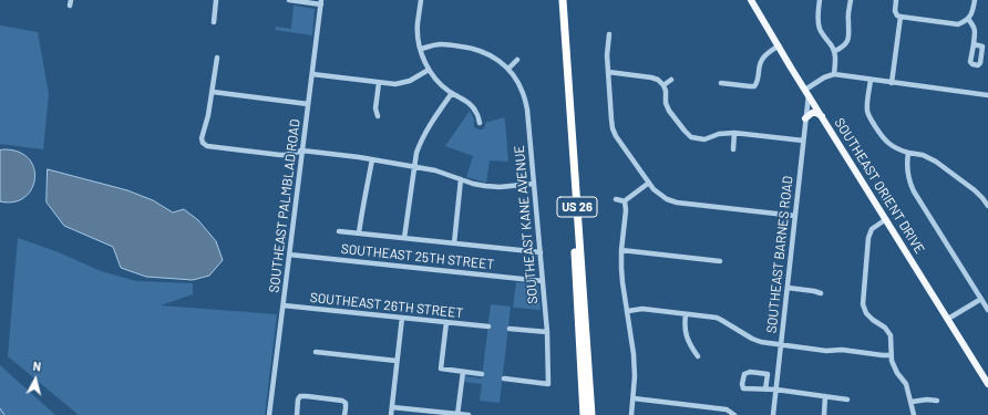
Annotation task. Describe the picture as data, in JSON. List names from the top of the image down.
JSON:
{
  "streets": {
    "highway": ["US 26"],
    "main road": ["SOUTHEAST ORIENT DRIVE"],
    "street": [
      "SOUTHEAST PALMBLAD ROAD",
      "SOUTHEAST KANE AVENUE",
      "SOUTHEAST BARNES ROAD",
      "SOUTHEAST 25TH STREET",
      "SOUTHEAST 26TH STREET"
    ]
  },
  "crossings": [
    ["SOUTHEAST ORIENT DRIVE", "SOUTHEAST BARNES ROAD"],
    ["SOUTHEAST PALMBLAD ROAD", "SOUTHEAST 25TH STREET"],
    ["SOUTHEAST PALMBLAD ROAD", "SOUTHEAST 26TH STREET"],
    ["SOUTHEAST KANE AVENUE", "SOUTHEAST 25TH STREET"]
  ],
  "north": "top"
}
